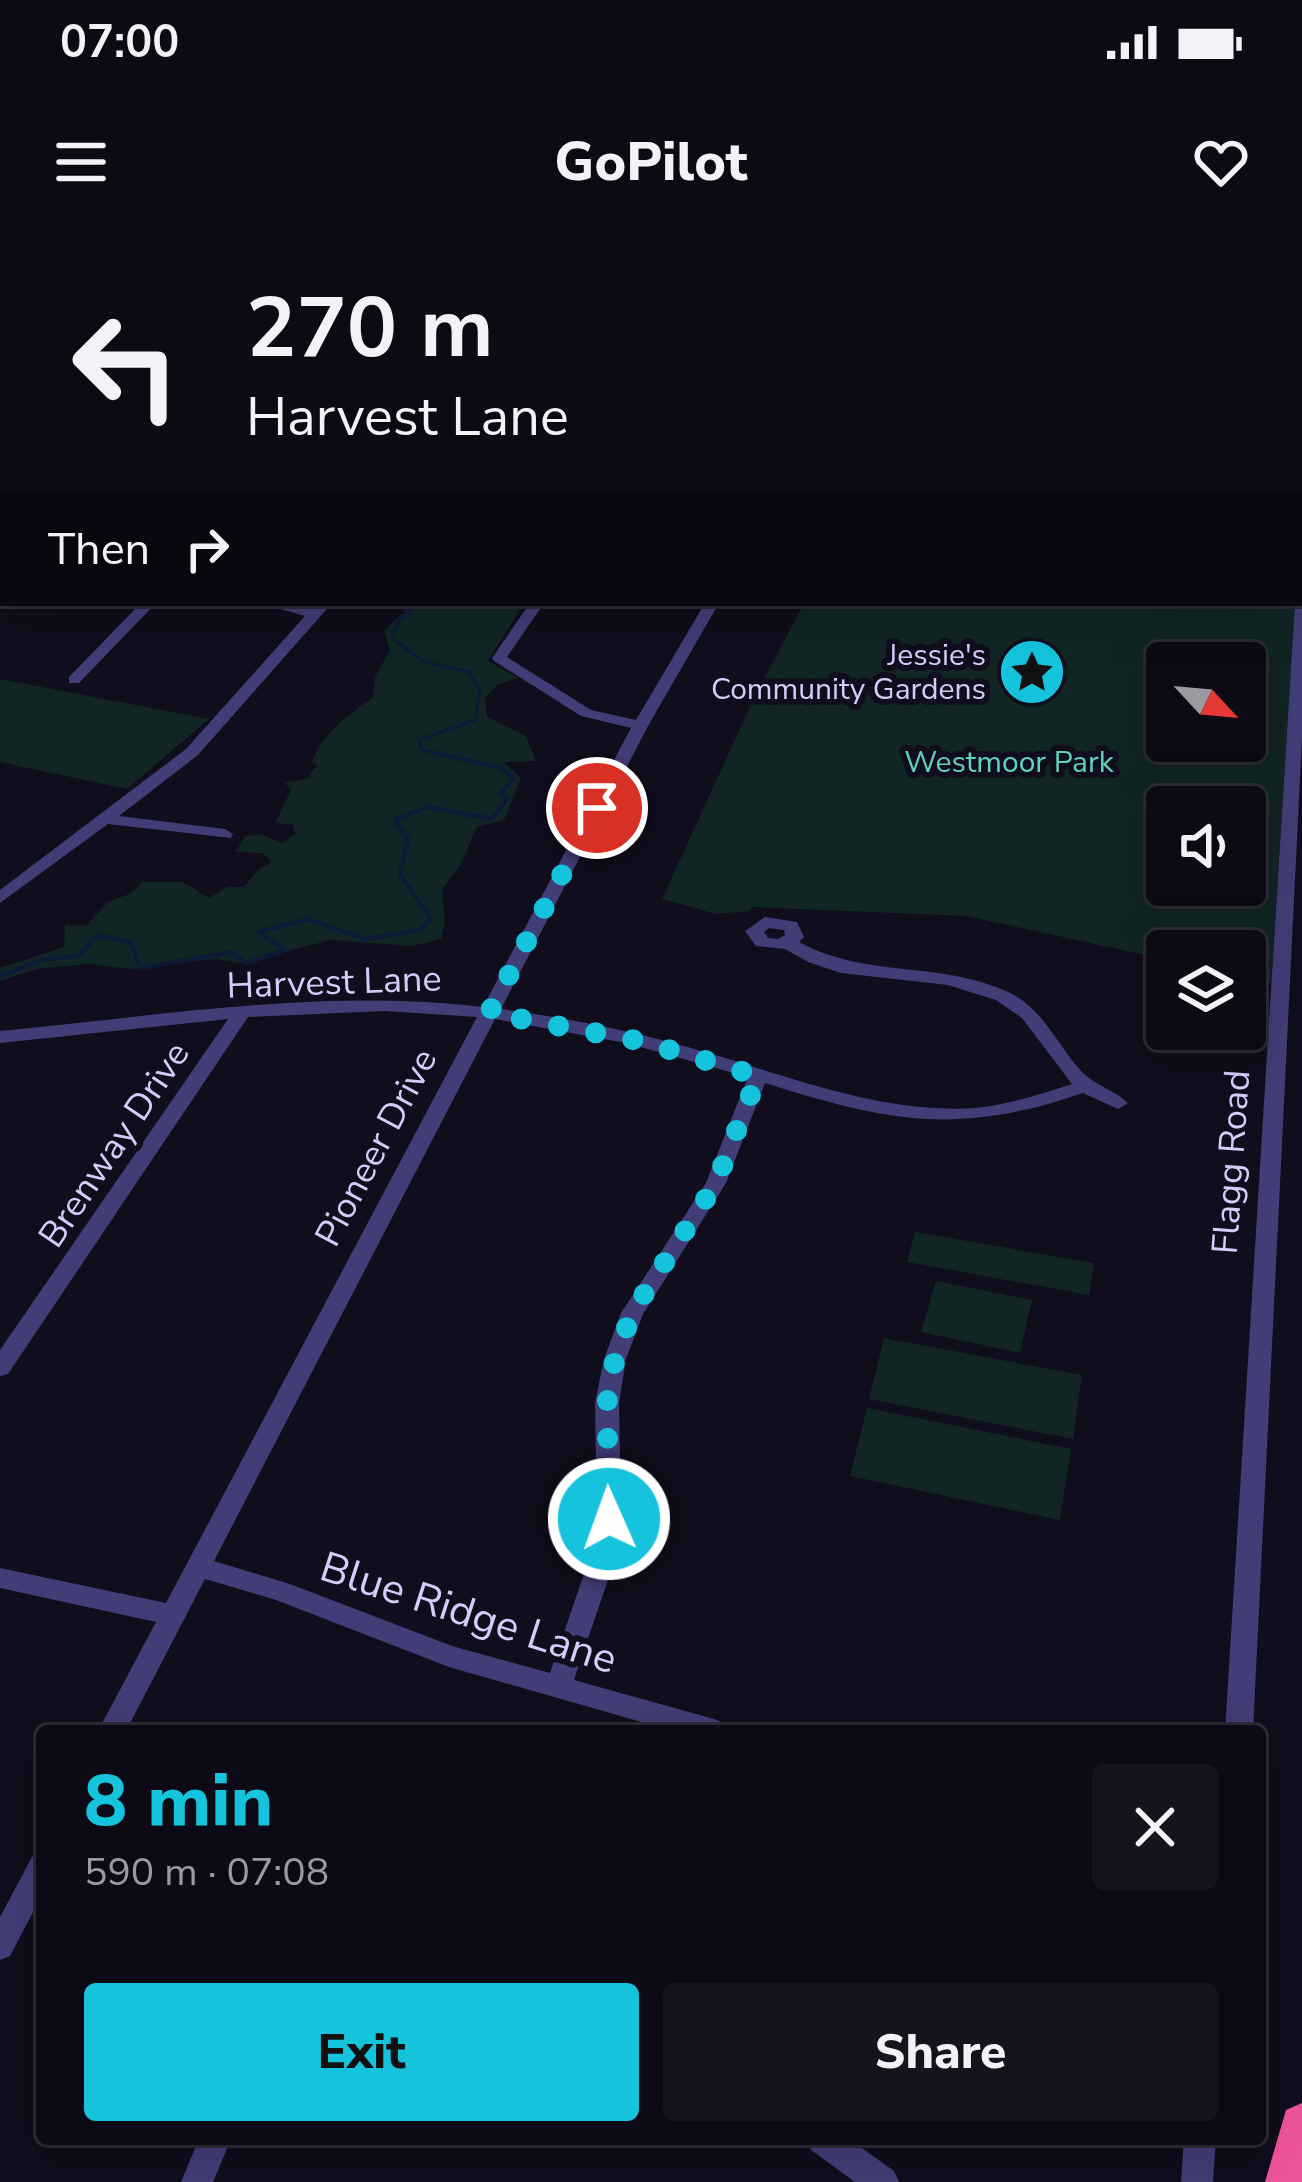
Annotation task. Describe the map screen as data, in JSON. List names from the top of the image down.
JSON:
{
  "streets": {
    "street": [
      "Harvest Lane",
      "Brenway Drive",
      "Pioneer Drive",
      "Flagg Road",
      "Blue Ridge Lane"
    ]
  },
  "crossings": [
    ["Harvest Lane", "Brenway Drive"],
    ["Harvest Lane", "Pioneer Drive"],
    ["Pioneer Drive", "Blue Ridge Lane"]
  ],
  "parks": ["Westmoor Park"],
  "places": {
    "place": ["Jessie's Community Gardens"]
  },
  "north": "bottom right",
  "page": {
    "status": "07:00",
    "header": "GoPilot",
    "turn": ["270 m", "Harvest Lane"],
    "then": "Then",
    "heading": ["8 min", "590 m · 07:08"],
    "buttons": ["Exit", "Share"]
  }
}
